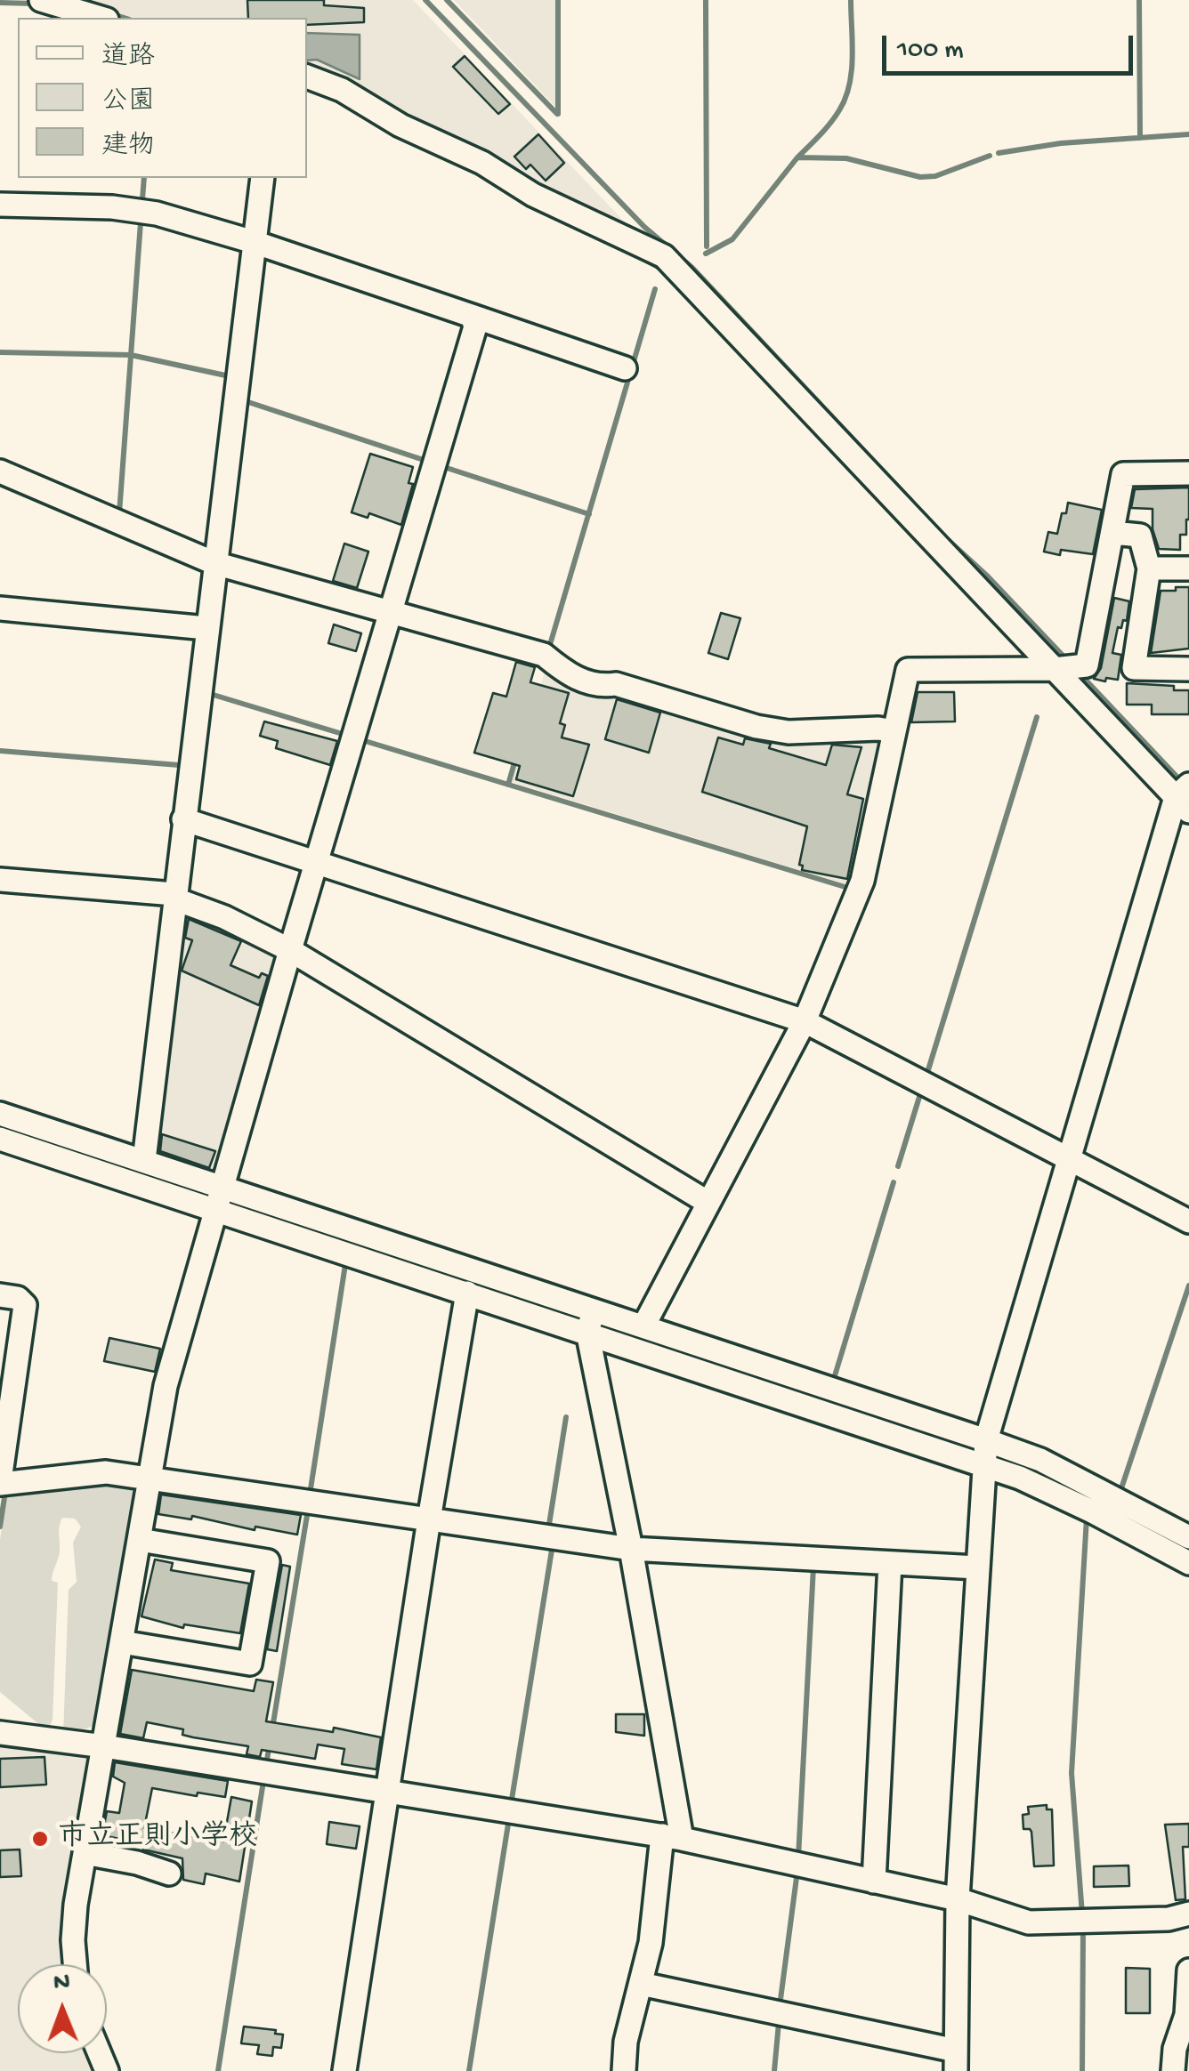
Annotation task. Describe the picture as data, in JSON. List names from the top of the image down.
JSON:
{
  "places": ["市立正則小学校"],
  "legend": ["道路", "公園", "建物"],
  "scale_bar": "100 m",
  "north": "top"
}
